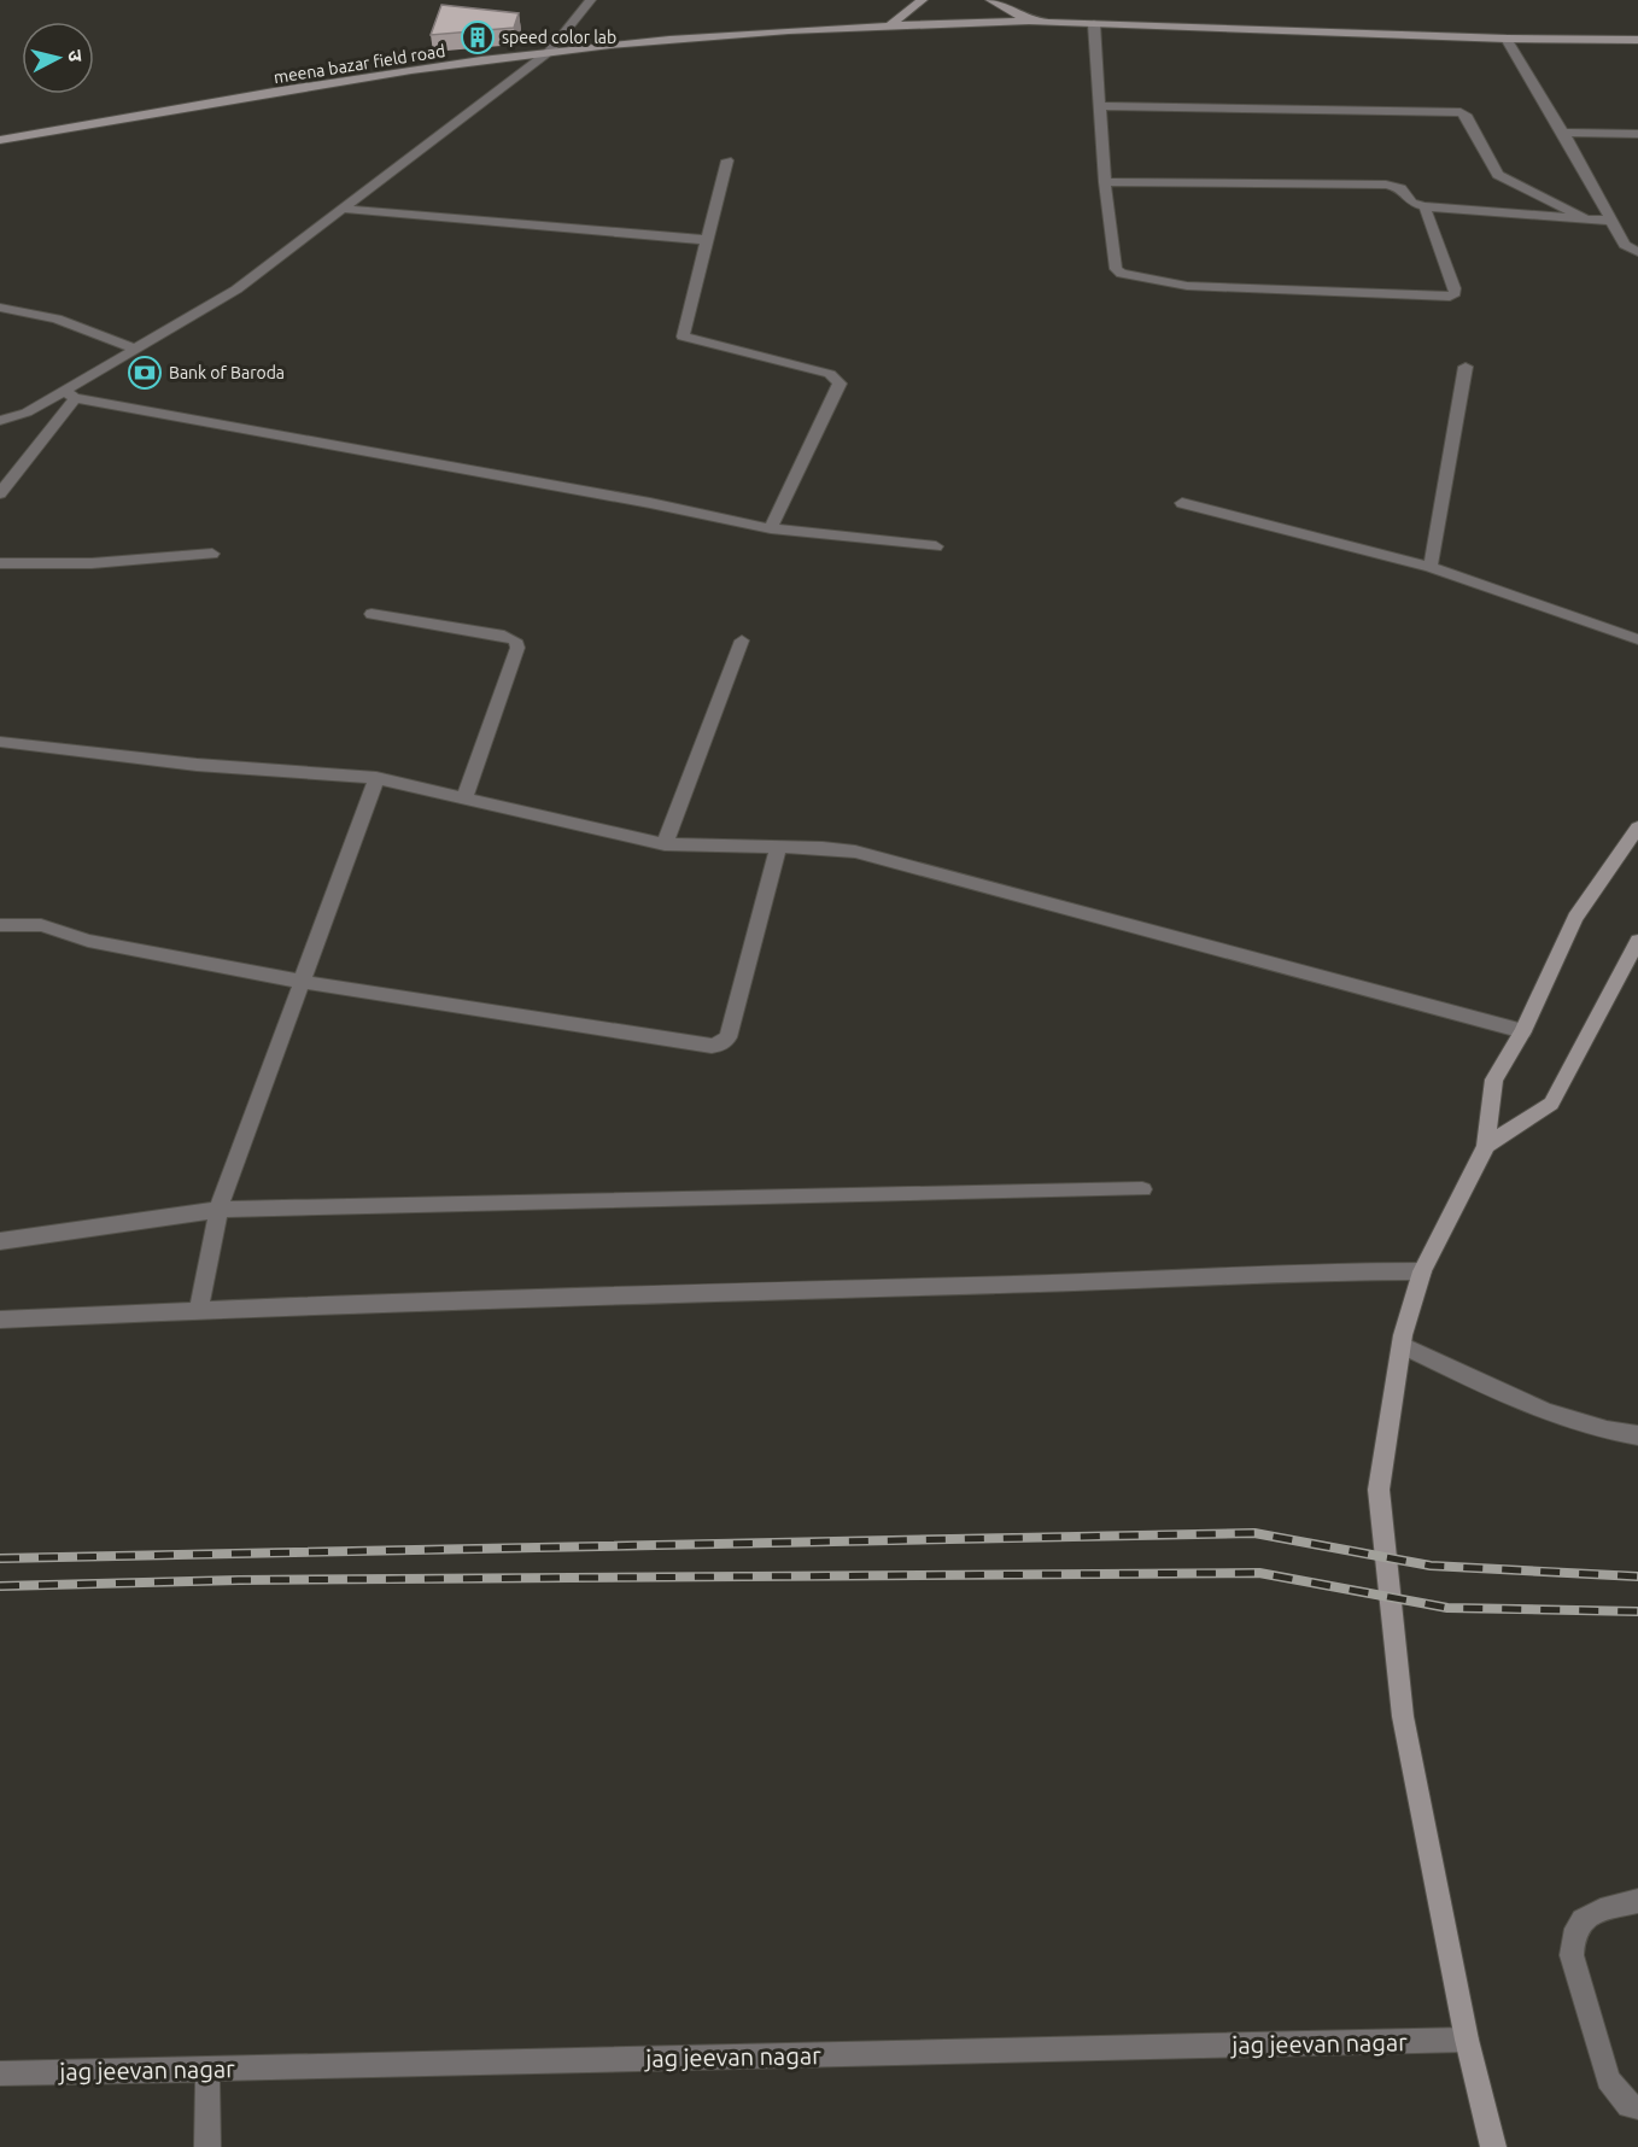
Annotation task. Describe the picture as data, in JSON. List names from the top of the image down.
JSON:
{
  "streets": {
    "main road": ["meena bazar field road"],
    "street": ["jag jeevan nagar"]
  },
  "places": {
    "building": ["speed color lab"],
    "bank": ["Bank of Baroda"]
  },
  "north": "right"
}
